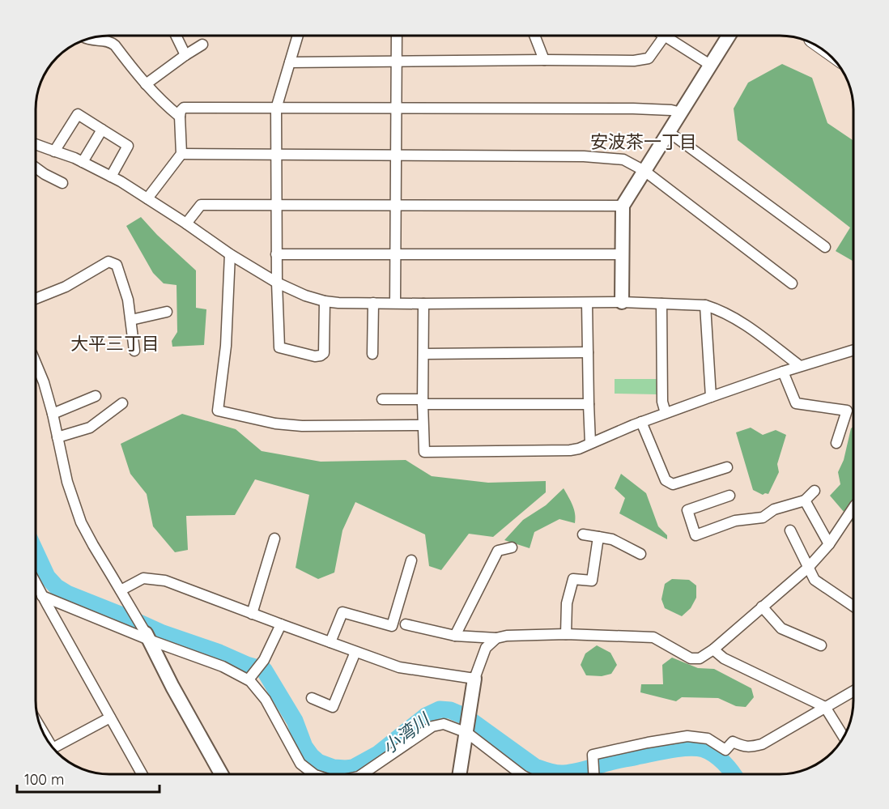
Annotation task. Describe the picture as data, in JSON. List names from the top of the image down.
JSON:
{
  "districts": ["安波茶一丁目", "大平三丁目"],
  "water": ["小湾川"],
  "scale_bar": "100 m"
}
